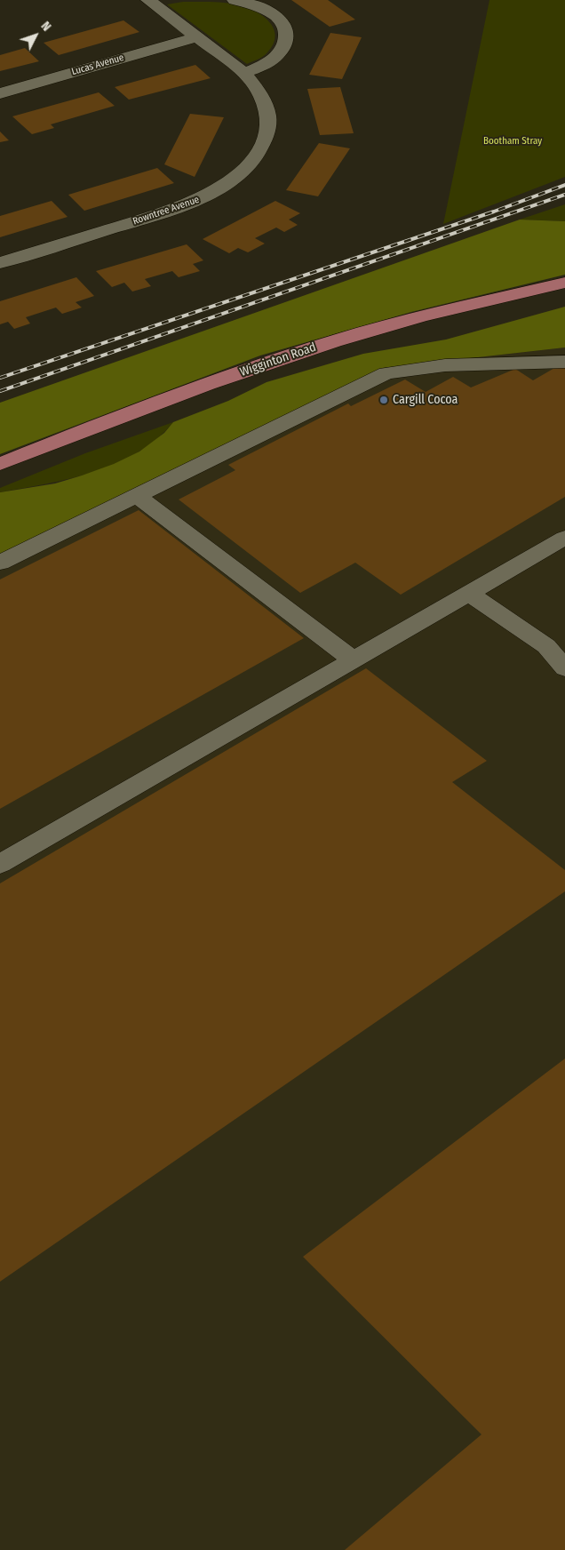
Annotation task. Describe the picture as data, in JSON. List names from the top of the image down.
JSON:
{
  "streets": {
    "main road": ["Wigginton Road"],
    "street": ["Lucas Avenue", "Rowntree Avenue"]
  },
  "crossings": [
    ["Lucas Avenue", "Rowntree Avenue"]
  ],
  "parks": ["Bootham Stray"],
  "places": ["Cargill Cocoa"],
  "north": "top right"
}
